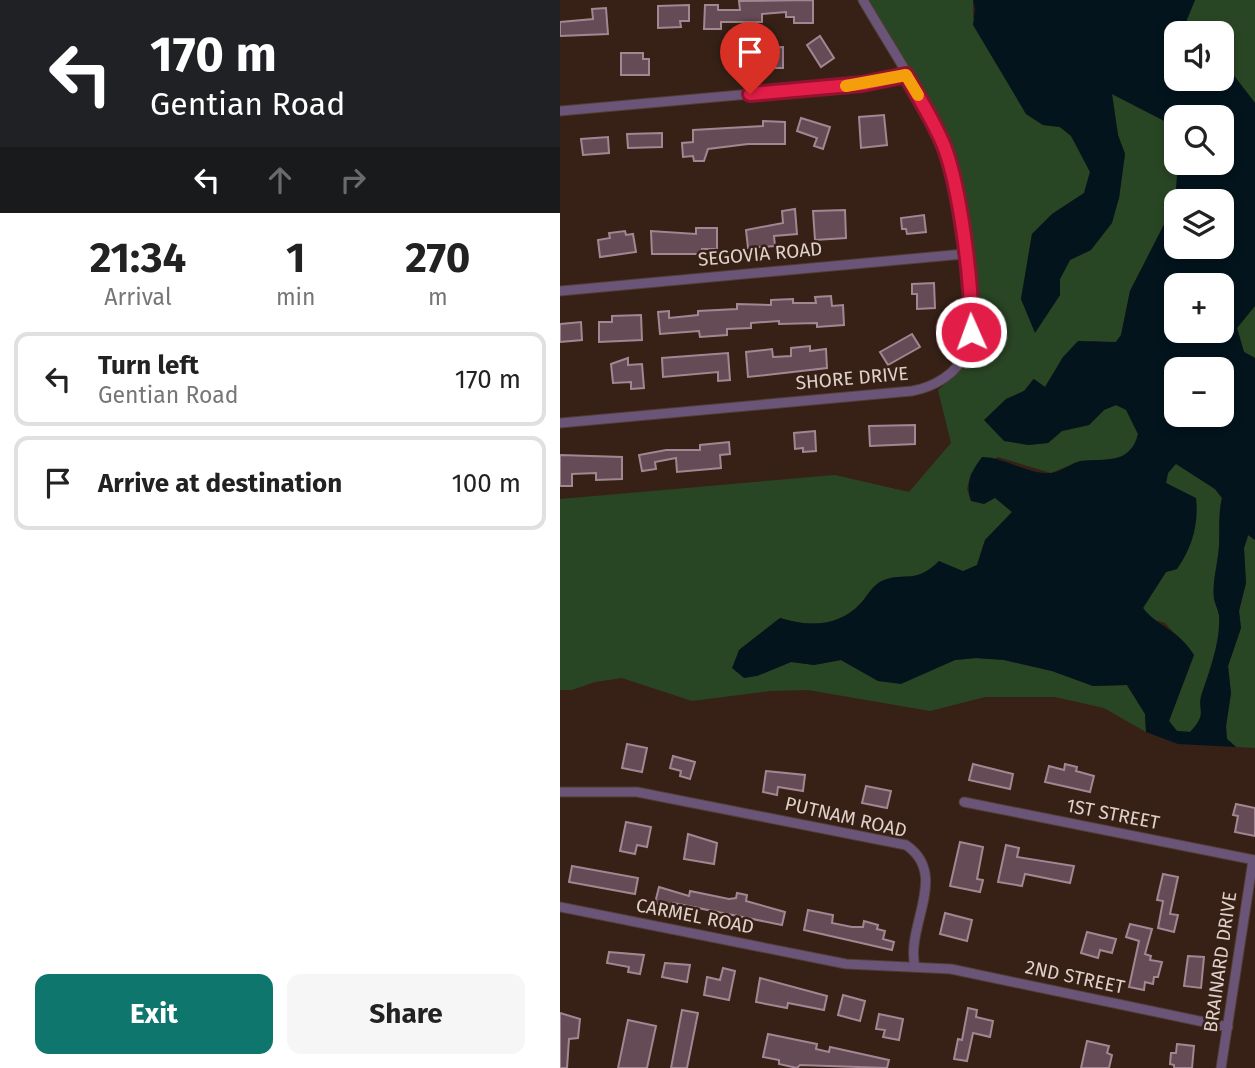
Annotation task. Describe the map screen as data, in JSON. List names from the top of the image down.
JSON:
{
  "streets": {
    "street": [
      "SEGOVIA ROAD",
      "SHORE DRIVE",
      "1ST STREET",
      "PUTNAM ROAD",
      "CARMEL ROAD",
      "BRAINARD DRIVE",
      "2ND STREET"
    ]
  },
  "crossings": [
    ["SEGOVIA ROAD", "SHORE DRIVE"],
    ["1ST STREET", "BRAINARD DRIVE"],
    ["PUTNAM ROAD", "CARMEL ROAD"],
    ["PUTNAM ROAD", "2ND STREET"],
    ["CARMEL ROAD", "2ND STREET"],
    ["BRAINARD DRIVE", "2ND STREET"]
  ],
  "page": {
    "turn": ["170 m", "Gentian Road"],
    "map_buttons": ["+", "−"],
    "eta": [
      "21:34",
      "Arrival",
      "1",
      "min",
      "270",
      "m"
    ],
    "list": [
      {
        "name": "Turn left",
        "note": "Gentian Road",
        "value": "170 m"
      },
      {
        "name": "Arrive at destination",
        "value": "100 m"
      }
    ],
    "buttons": ["Exit", "Share"]
  }
}
